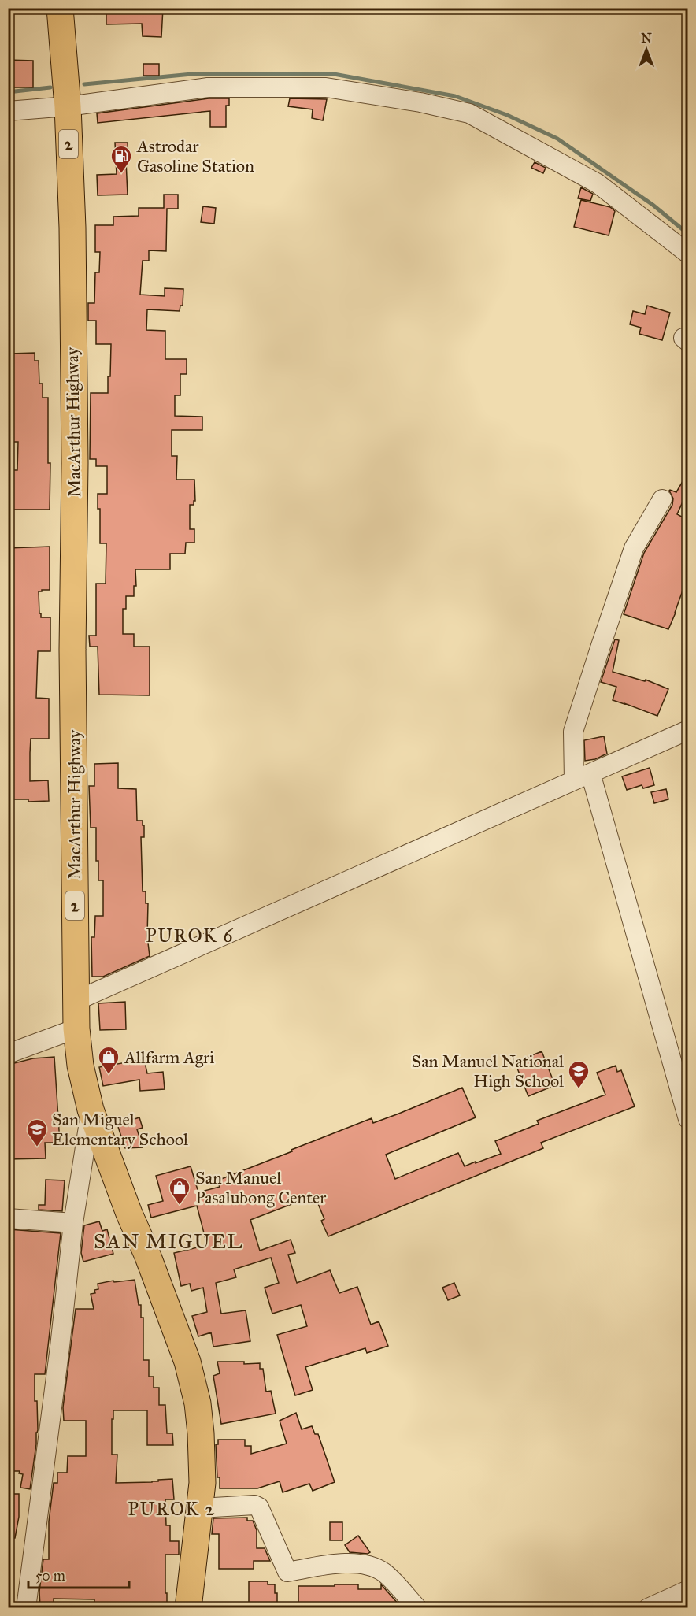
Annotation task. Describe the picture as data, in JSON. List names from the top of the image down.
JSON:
{
  "streets": {
    "highway": ["2", "MacArthur Highway"]
  },
  "districts": ["PUROK 6", "SAN MIGUEL", "PUROK 2"],
  "places": {
    "fuel station": ["Astrodar Gasoline Station"],
    "shop": ["Allfarm Agri", "San Manuel Pasalubong Center"],
    "school or university": ["San Manuel National High School", "San Miguel Elementary School"]
  },
  "scale_bar": "50 m",
  "north": "top"
}
